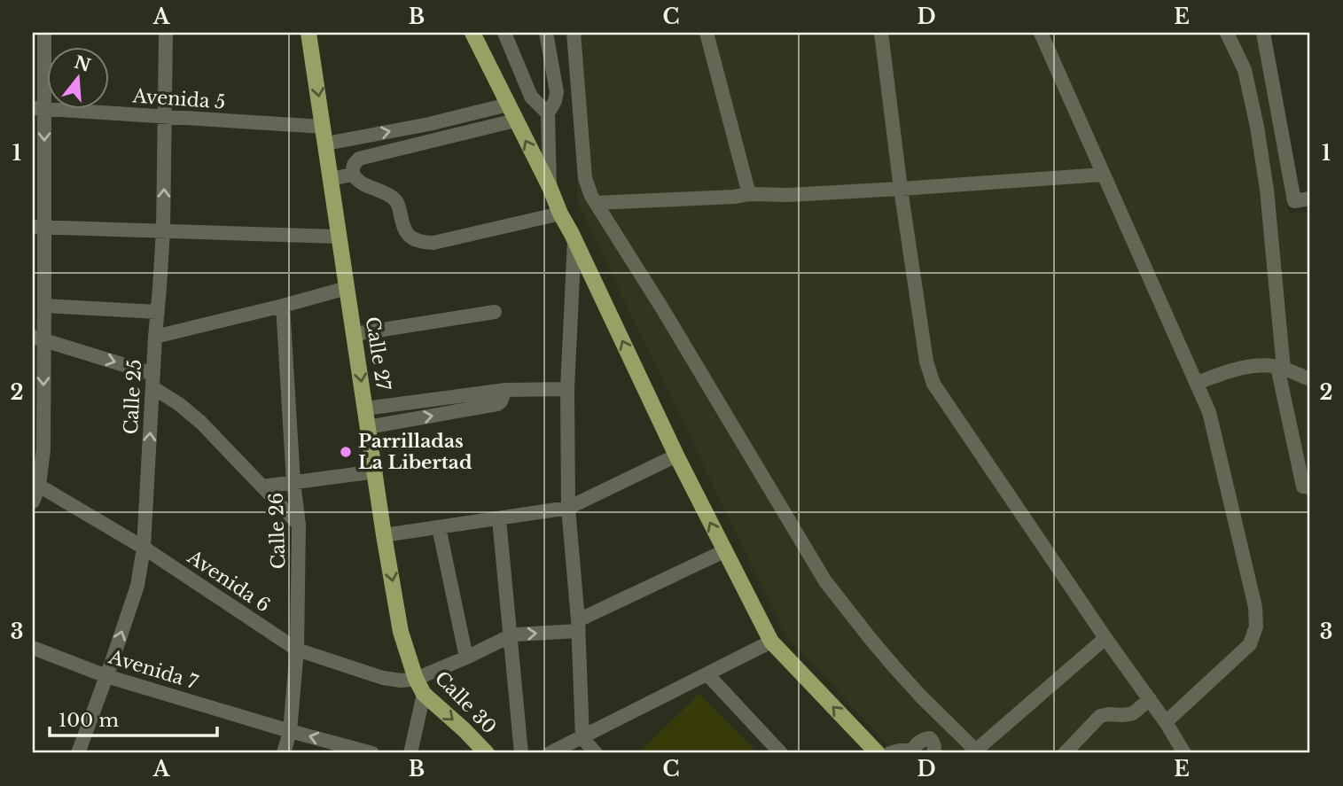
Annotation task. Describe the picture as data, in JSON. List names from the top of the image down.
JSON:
{
  "streets": {
    "main road": ["Calle 27", "Calle 30"],
    "street": [
      "Avenida 5",
      "Calle 25",
      "Calle 26",
      "Avenida 6",
      "Avenida 7"
    ]
  },
  "crossings": [
    ["Avenida 5", "Calle 27"],
    ["Avenida 5", "Calle 25"],
    ["Calle 27", "Avenida 6"],
    ["Calle 27", "Calle 30"],
    ["Calle 25", "Avenida 6"],
    ["Calle 25", "Avenida 7"],
    ["Calle 26", "Avenida 6"],
    ["Calle 26", "Avenida 7"],
    ["Avenida 6", "Calle 30"]
  ],
  "one_way": ["Calle 27", "Calle 30"],
  "places": ["Parrilladas La Libertad"],
  "scale_bar": "100 m",
  "north": "top",
  "grid": {
    "columns": [
      "A",
      "B",
      "C",
      "D",
      "E"
    ],
    "rows": ["1", "2", "3"]
  }
}
